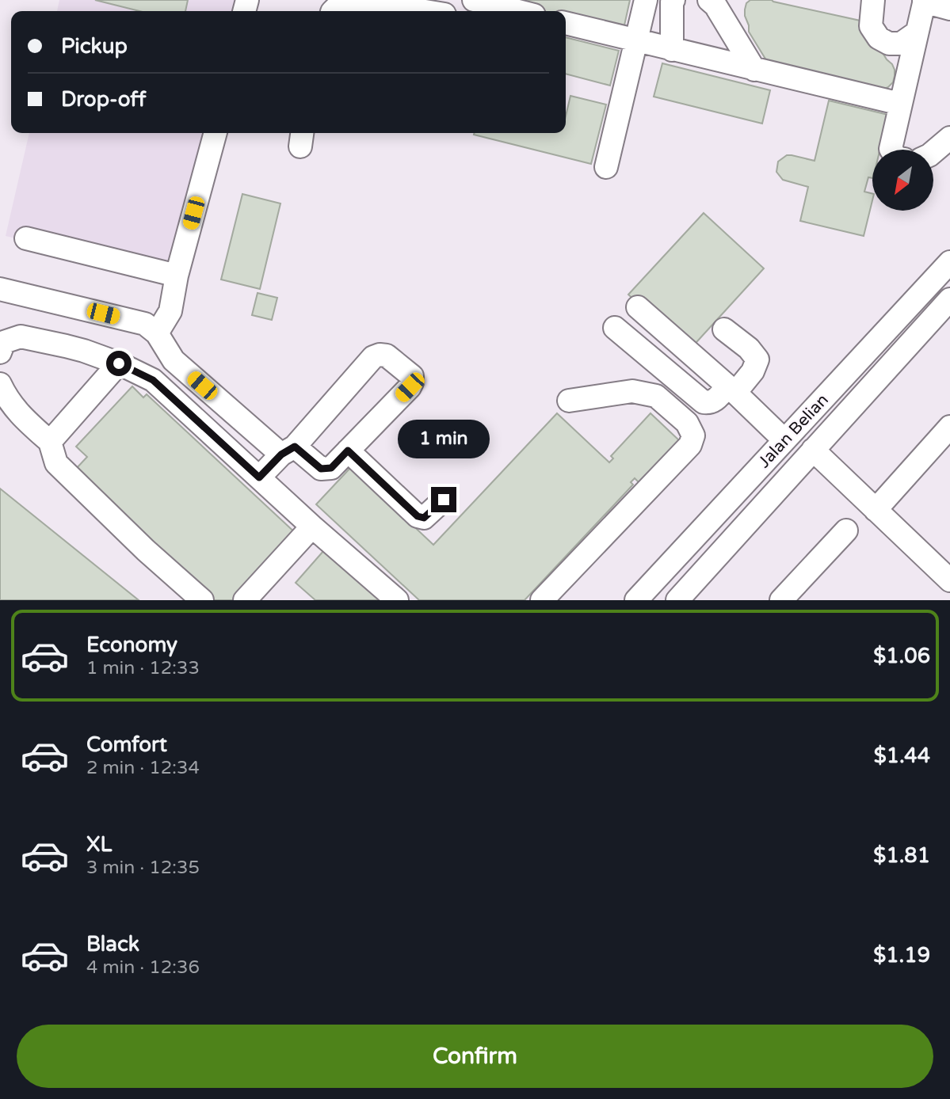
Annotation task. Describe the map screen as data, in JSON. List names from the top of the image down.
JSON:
{
  "streets": {
    "street": ["Jalan Belian"]
  },
  "north": "bottom left",
  "page": {
    "banner": ["Pickup", "Drop-off"],
    "bubble": "1 min",
    "list": [
      {
        "name": "Economy",
        "note": "1 min · 12:33",
        "value": "$1.06"
      },
      {
        "name": "Comfort",
        "note": "2 min · 12:34",
        "value": "$1.44"
      },
      {
        "name": "XL",
        "note": "3 min · 12:35",
        "value": "$1.81"
      },
      {
        "name": "Black",
        "note": "4 min · 12:36",
        "value": "$1.19"
      }
    ],
    "buttons": "Confirm"
  }
}
